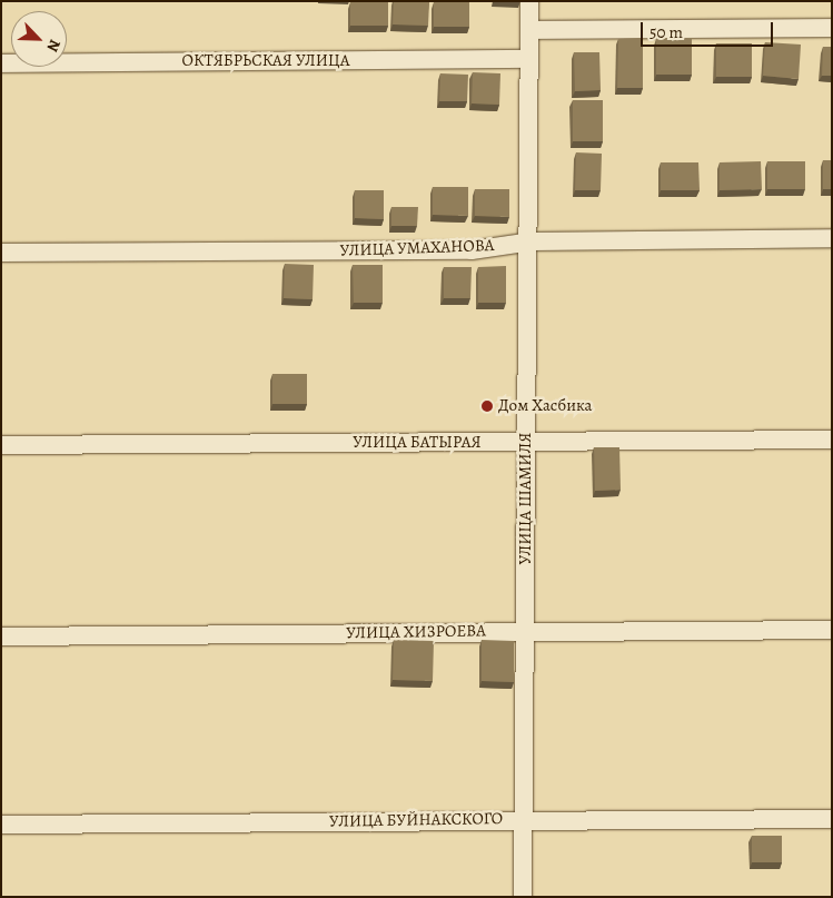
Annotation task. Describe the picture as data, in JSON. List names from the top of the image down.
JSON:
{
  "streets": {
    "street": [
      "ОКТЯБРЬСКАЯ УЛИЦА",
      "УЛИЦА УМАХАНОВА",
      "УЛИЦА БАТЫРАЯ",
      "УЛИЦА ШАМИЛЯ",
      "УЛИЦА ХИЗРОЕВА",
      "УЛИЦА БУЙНАКСКОГО"
    ]
  },
  "crossings": [
    ["ОКТЯБРЬСКАЯ УЛИЦА", "УЛИЦА ШАМИЛЯ"],
    ["УЛИЦА УМАХАНОВА", "УЛИЦА ШАМИЛЯ"],
    ["УЛИЦА БАТЫРАЯ", "УЛИЦА ШАМИЛЯ"],
    ["УЛИЦА ШАМИЛЯ", "УЛИЦА ХИЗРОЕВА"],
    ["УЛИЦА ШАМИЛЯ", "УЛИЦА БУЙНАКСКОГО"]
  ],
  "places": ["Дом Хасбика"],
  "scale_bar": "50 m",
  "north": "bottom right"
}
